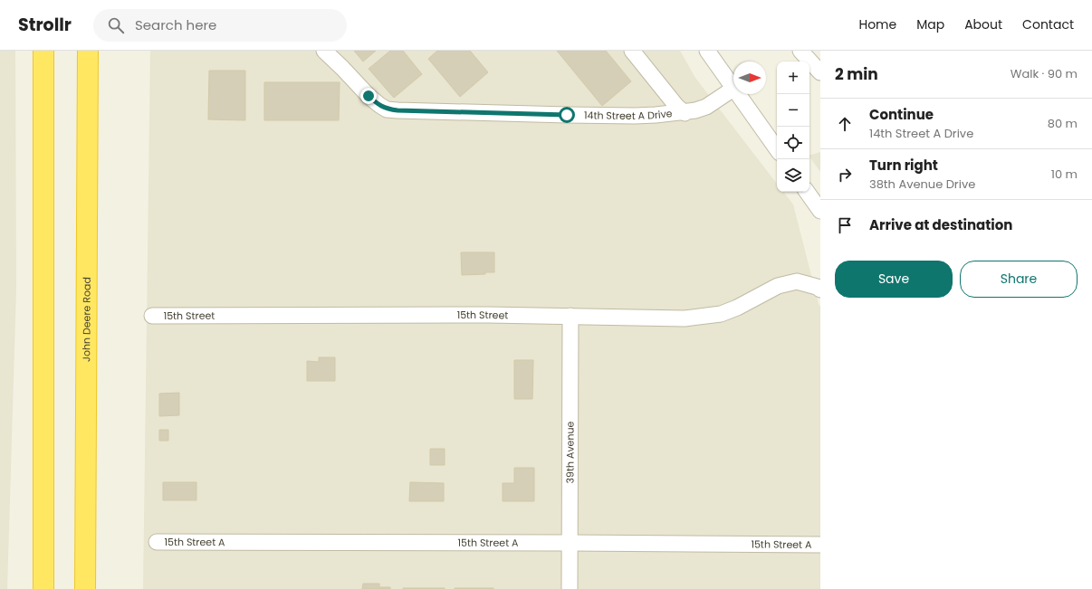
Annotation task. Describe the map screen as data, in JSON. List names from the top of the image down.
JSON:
{
  "streets": {
    "highway": ["John Deere Road"],
    "street": [
      "14th Street A Drive",
      "15th Street",
      "39th Avenue",
      "15th Street A"
    ]
  },
  "crossings": [
    ["15th Street", "39th Avenue"],
    ["39th Avenue", "15th Street A"]
  ],
  "north": "right",
  "page": {
    "header": "Strollr",
    "search": "Search here",
    "nav": [
      "Home",
      "Map",
      "About",
      "Contact"
    ],
    "heading": ["2 min", "Walk · 90 m"],
    "map_buttons": ["+", "−"],
    "list": [
      ["Continue", "14th Street A Drive", "80 m"],
      ["Turn right", "38th Avenue Drive", "10 m"],
      "Arrive at destination"
    ],
    "buttons": ["Save", "Share"]
  }
}
